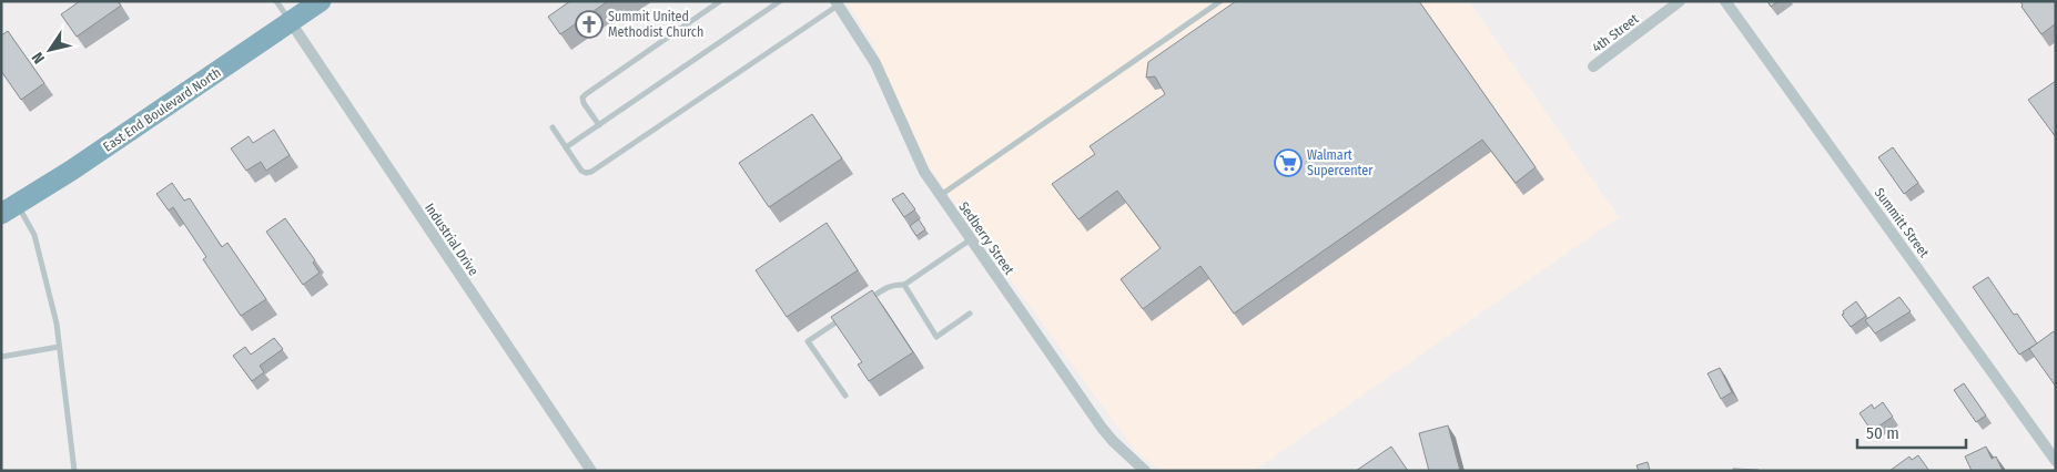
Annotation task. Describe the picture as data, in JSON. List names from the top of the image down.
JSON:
{
  "streets": {
    "highway": ["East End Boulevard North"],
    "street": [
      "4th Street",
      "Summitt Street",
      "Sedberry Street",
      "Industrial Drive"
    ]
  },
  "crossings": [
    ["East End Boulevard North", "Industrial Drive"]
  ],
  "places": {
    "church": ["Summit United Methodist Church"],
    "supermarket": ["Walmart Supercenter"]
  },
  "scale_bar": "50 m",
  "north": "bottom left"
}
